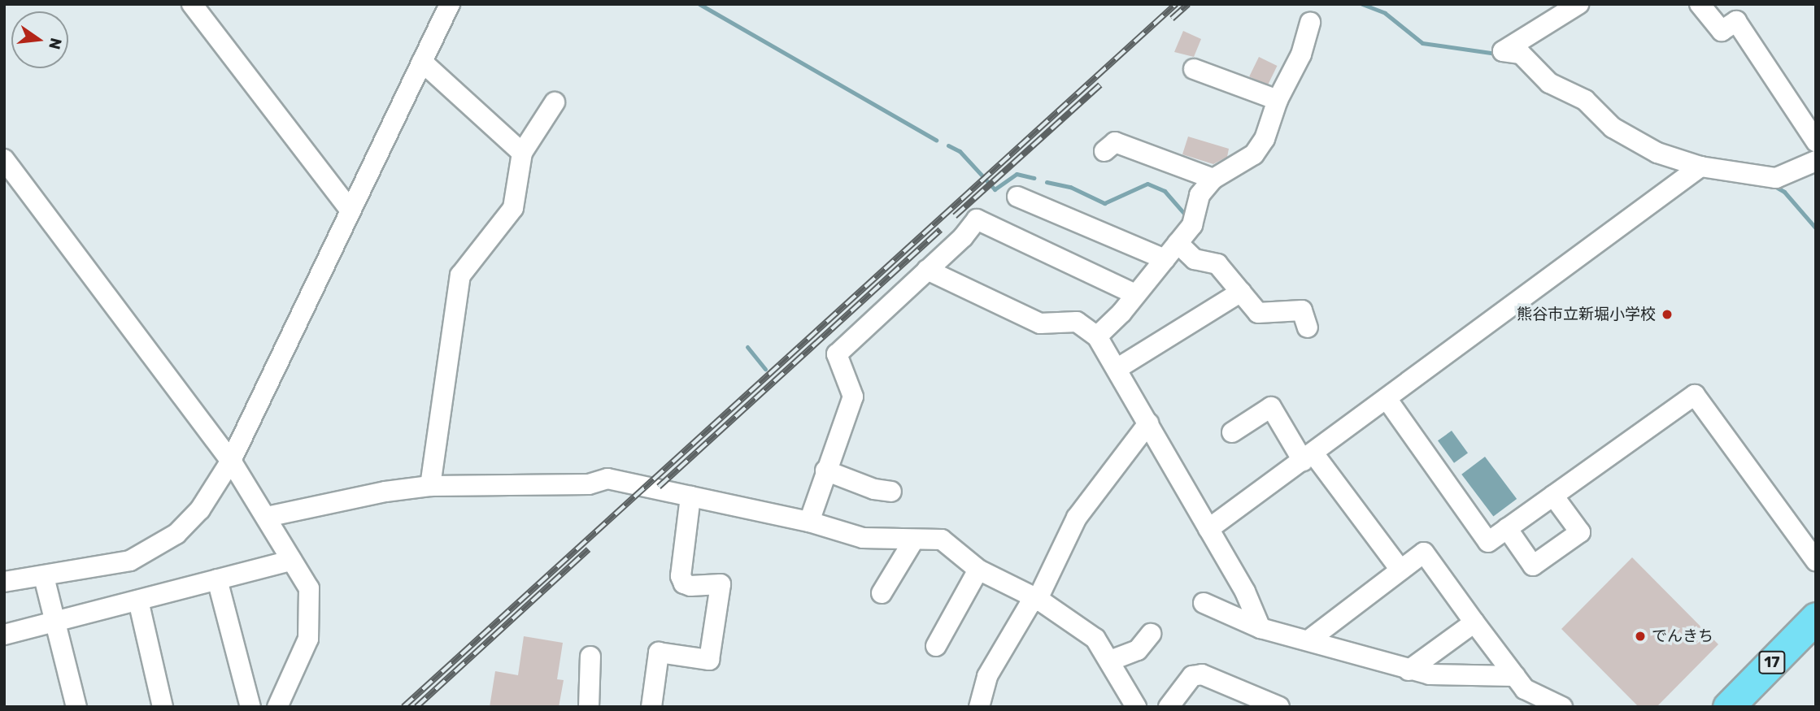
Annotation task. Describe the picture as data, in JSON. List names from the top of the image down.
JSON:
{
  "streets": {
    "highway": ["17"]
  },
  "places": ["熊谷市立新堀小学校", "でんきち"],
  "north": "right"
}
